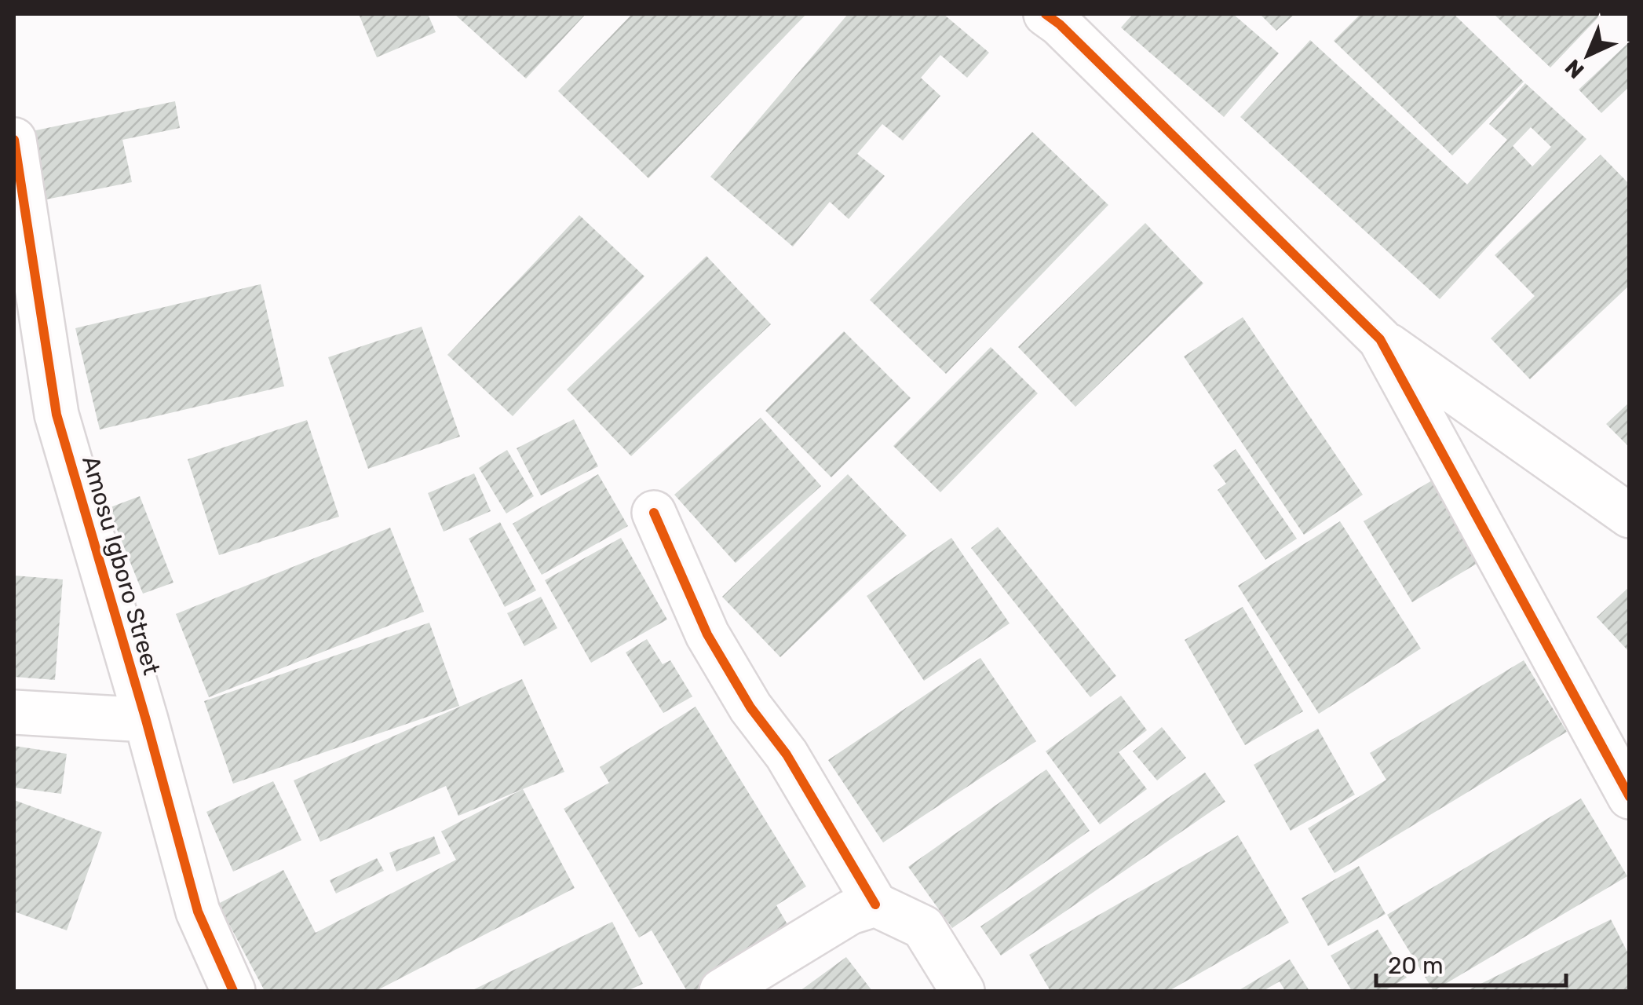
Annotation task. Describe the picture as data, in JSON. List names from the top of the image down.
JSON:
{
  "streets": {
    "street": ["Amosu Igboro Street"]
  },
  "scale_bar": "20 m",
  "north": "bottom left"
}
